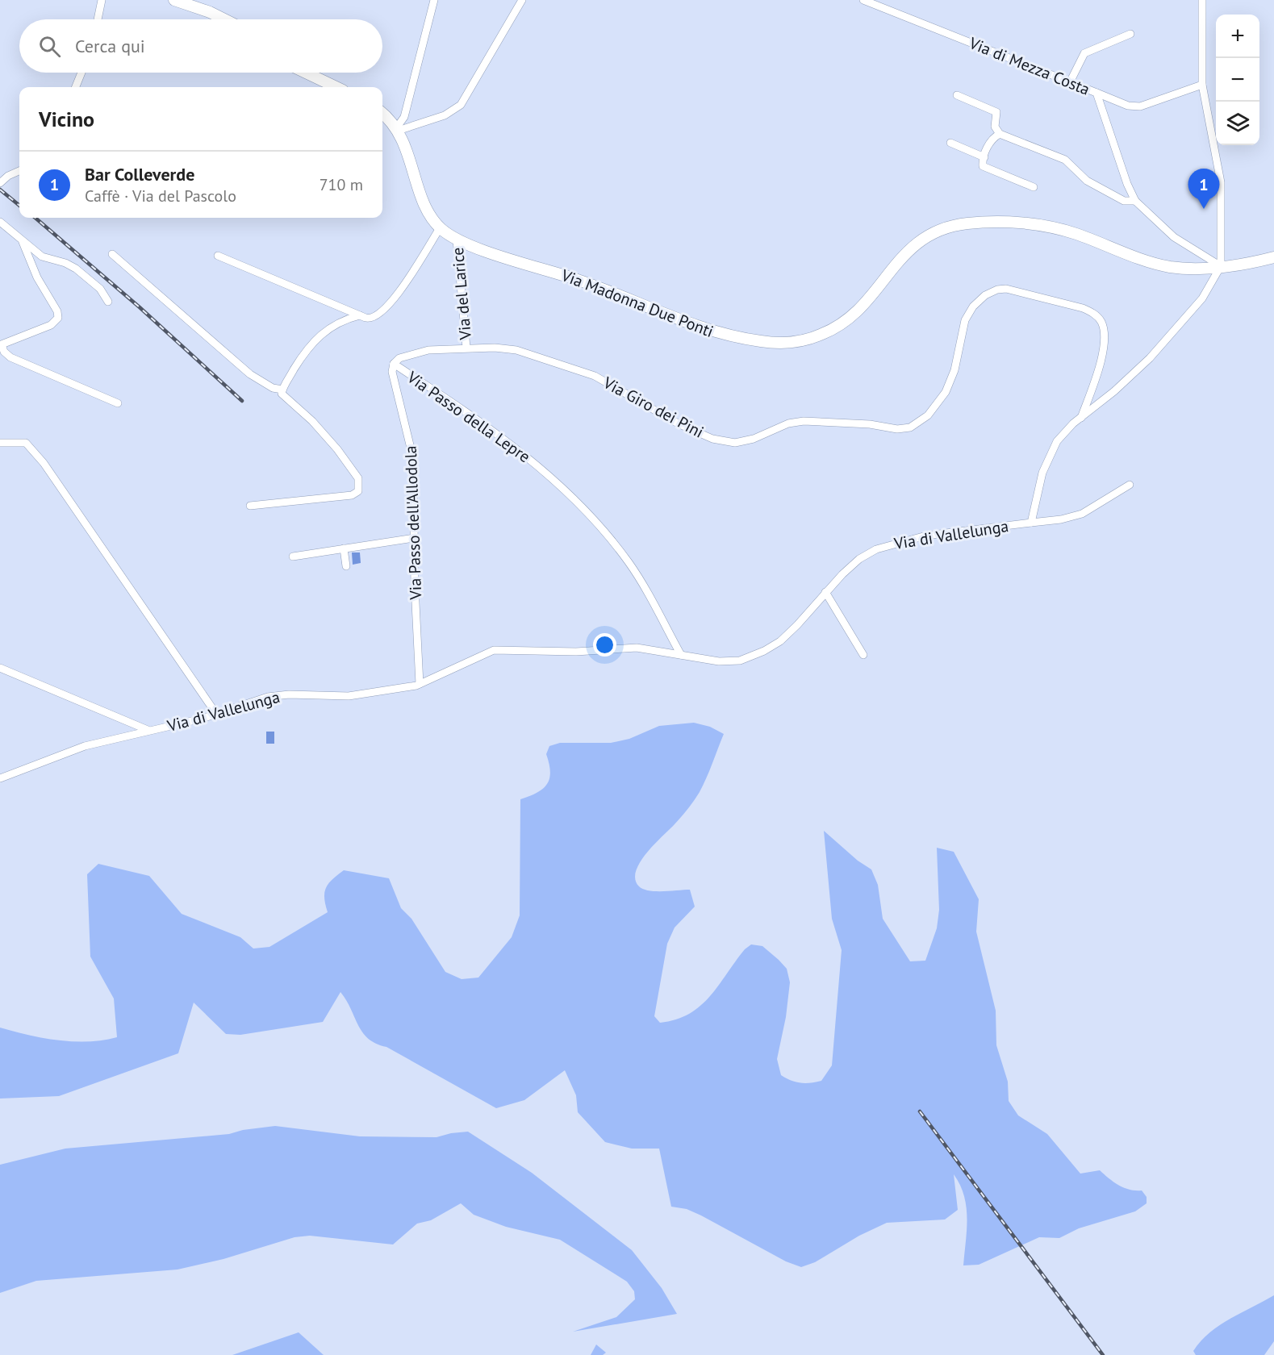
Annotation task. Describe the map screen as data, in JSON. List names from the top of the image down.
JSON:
{
  "streets": {
    "main road": ["Via Madonna Due Ponti"],
    "street": [
      "Via di Mezza Costa",
      "Via del Larice",
      "Via Giro dei Pini",
      "Via Passo della Lepre",
      "Via Passo dell'Allodola",
      "Via di Vallelunga"
    ]
  },
  "crossings": [
    ["Via di Mezza Costa", "Via Madonna Due Ponti"],
    ["Via di Mezza Costa", "Via di Vallelunga"],
    ["Via del Larice", "Via Madonna Due Ponti"],
    ["Via del Larice", "Via Giro dei Pini"],
    ["Via Madonna Due Ponti", "Via di Vallelunga"],
    ["Via Giro dei Pini", "Via Passo della Lepre"],
    ["Via Giro dei Pini", "Via Passo dell'Allodola"],
    ["Via Giro dei Pini", "Via di Vallelunga"],
    ["Via Passo della Lepre", "Via Passo dell'Allodola"],
    ["Via Passo della Lepre", "Via di Vallelunga"],
    ["Via Passo dell'Allodola", "Via di Vallelunga"]
  ],
  "page": {
    "map_buttons": ["+", "−"],
    "search": "Cerca qui",
    "heading": "Vicino",
    "list": [
      {
        "mark": "1",
        "name": "Bar Colleverde",
        "note": "Caffè · Via del Pascolo",
        "value": "710 m"
      }
    ],
    "pins": "1"
  }
}
